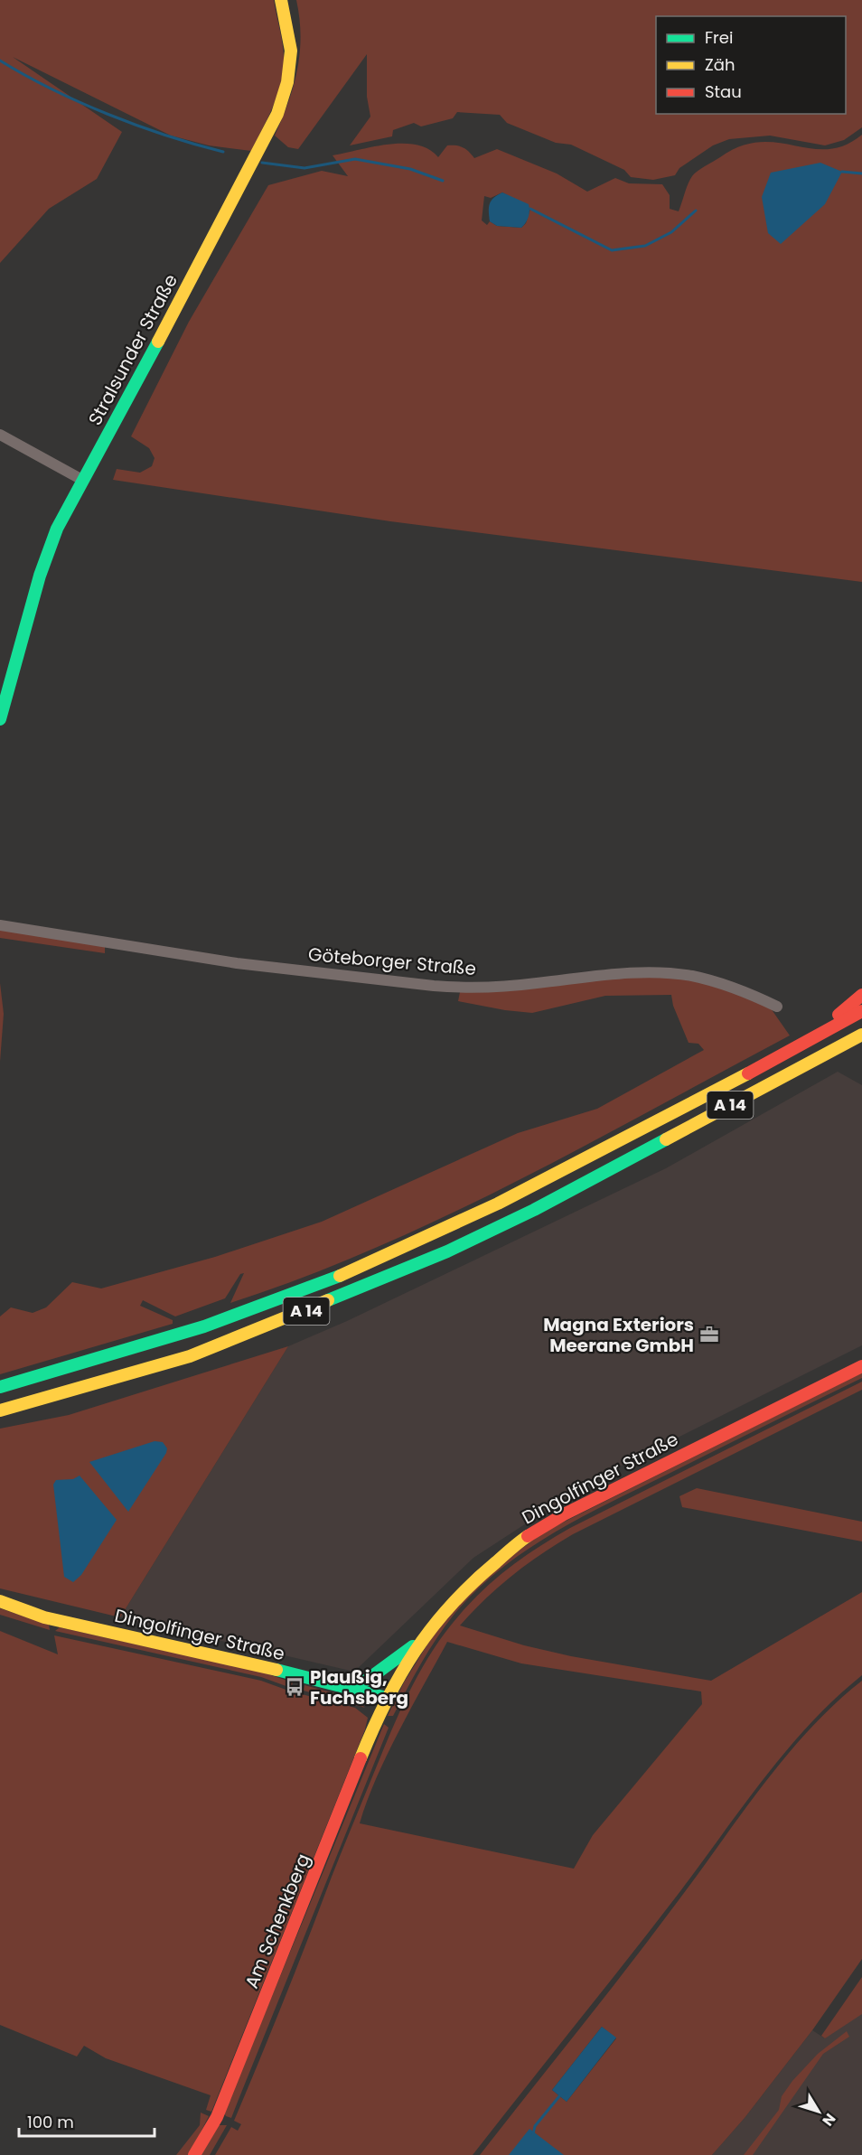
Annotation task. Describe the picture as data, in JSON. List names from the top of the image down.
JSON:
{
  "streets": {
    "main road": [
      "Stralsunder Straße",
      "A 14",
      "Dingolfinger Straße",
      "Am Schenkberg"
    ],
    "street": ["Göteborger Straße"]
  },
  "crossings": [
    ["Dingolfinger Straße", "Am Schenkberg"]
  ],
  "places": {
    "office": ["Magna Exteriors Meerane GmbH"],
    "bus stop": ["Plaußig, Fuchsberg"]
  },
  "legend": ["Frei", "Zäh", "Stau"],
  "scale_bar": "100 m",
  "north": "bottom right"
}
